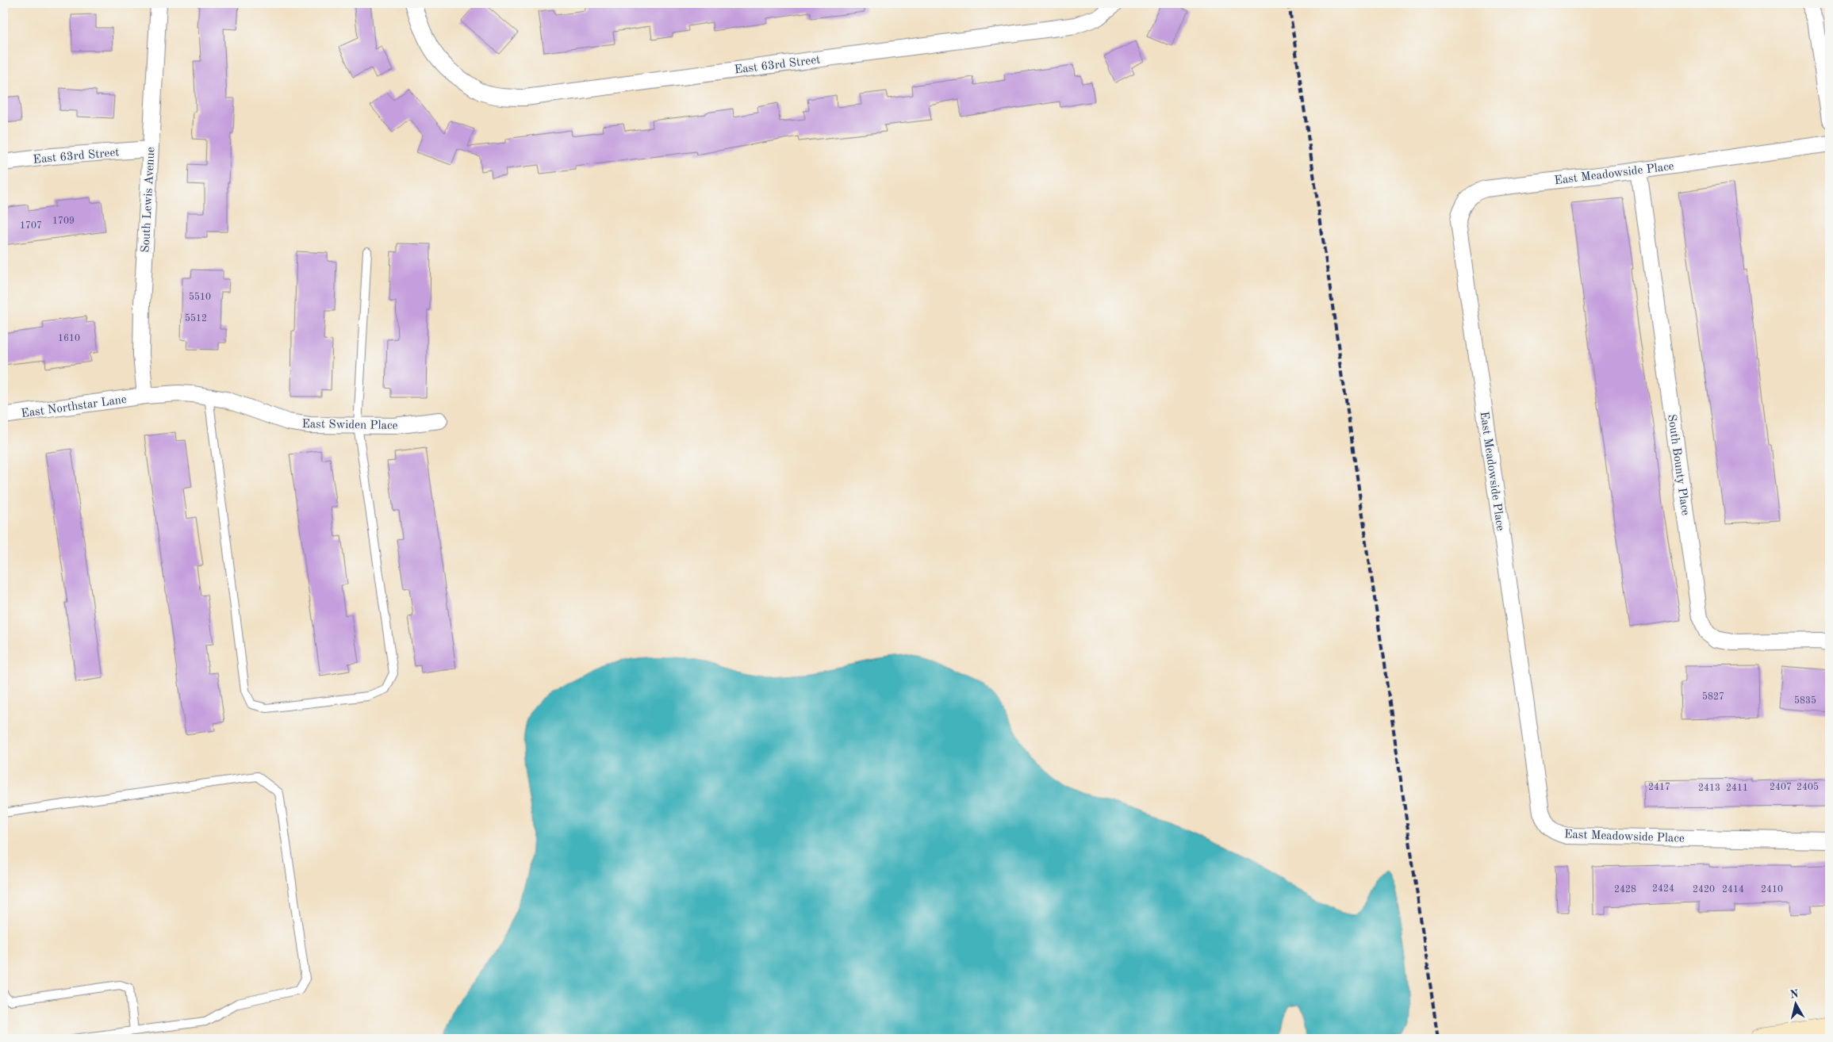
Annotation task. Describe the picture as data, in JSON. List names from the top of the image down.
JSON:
{
  "streets": {
    "street": [
      "East 63rd Street",
      "East Meadowside Place",
      "South Lewis Avenue",
      "East Northstar Lane",
      "East Swiden Place",
      "South Bounty Place"
    ]
  },
  "crossings": [
    ["East 63rd Street", "South Lewis Avenue"],
    ["East Meadowside Place", "South Bounty Place"],
    ["South Lewis Avenue", "East Northstar Lane"],
    ["South Lewis Avenue", "East Swiden Place"],
    ["East Northstar Lane", "East Swiden Place"]
  ],
  "house_numbers": [
    "1709",
    "1707",
    "5510",
    "5512",
    "1610",
    "5827",
    "5835",
    "2417",
    "2407",
    "2405",
    "2413",
    "2411",
    "2424",
    "2428",
    "2420",
    "2414",
    "2410"
  ],
  "north": "top"
}
